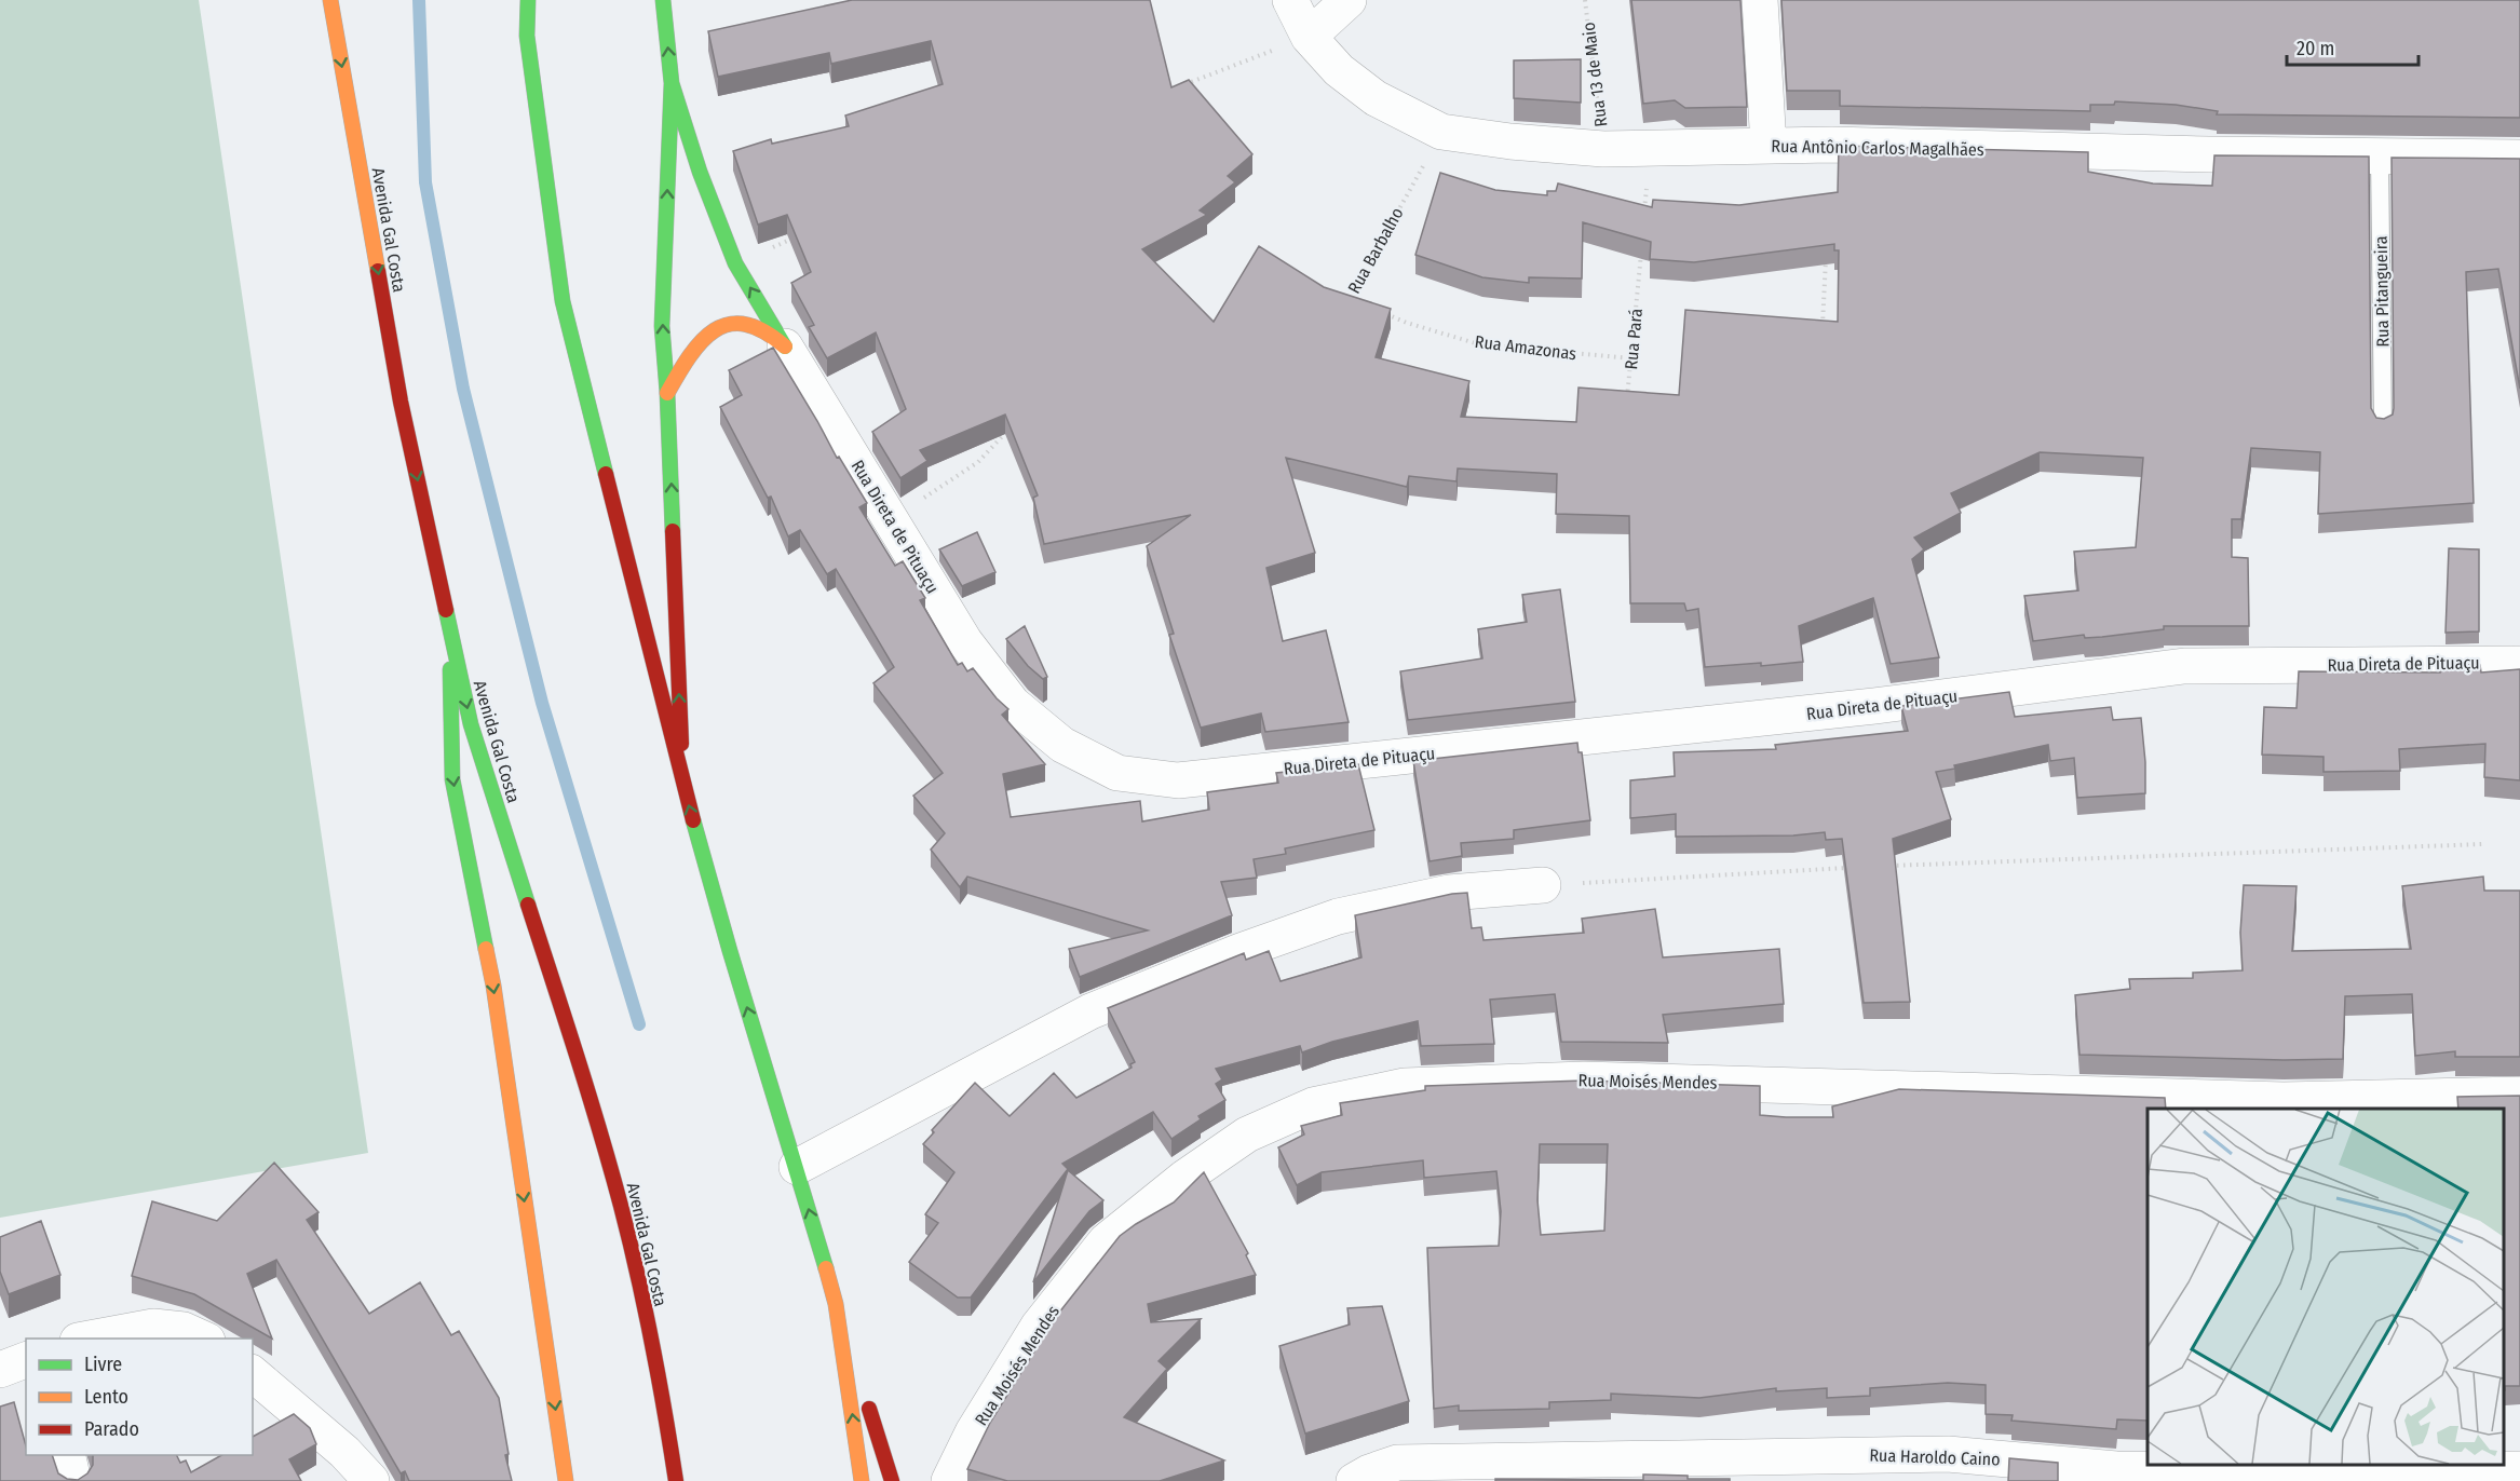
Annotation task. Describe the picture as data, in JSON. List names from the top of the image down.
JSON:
{
  "streets": {
    "main road": ["Avenida Gal Costa", "Rua Direta de Pituaçu"],
    "street": ["Rua Antônio Carlos Magalhães", "Rua Moisés Mendes", "Rua Haroldo Caino"],
    "lane": ["Rua Pitangueira"],
    "path": [
      "Rua 13 de Maio",
      "Rua Barbalho",
      "Rua Pará",
      "Rua Amazonas"
    ]
  },
  "crossings": [
    ["Rua 13 de Maio", "Rua Antônio Carlos Magalhães"],
    ["Rua Antônio Carlos Magalhães", "Rua Barbalho"],
    ["Rua Antônio Carlos Magalhães", "Rua Pitangueira"],
    ["Rua Pará", "Rua Amazonas"]
  ],
  "legend": ["Livre", "Lento", "Parado"],
  "scale_bar": "20 m"
}
